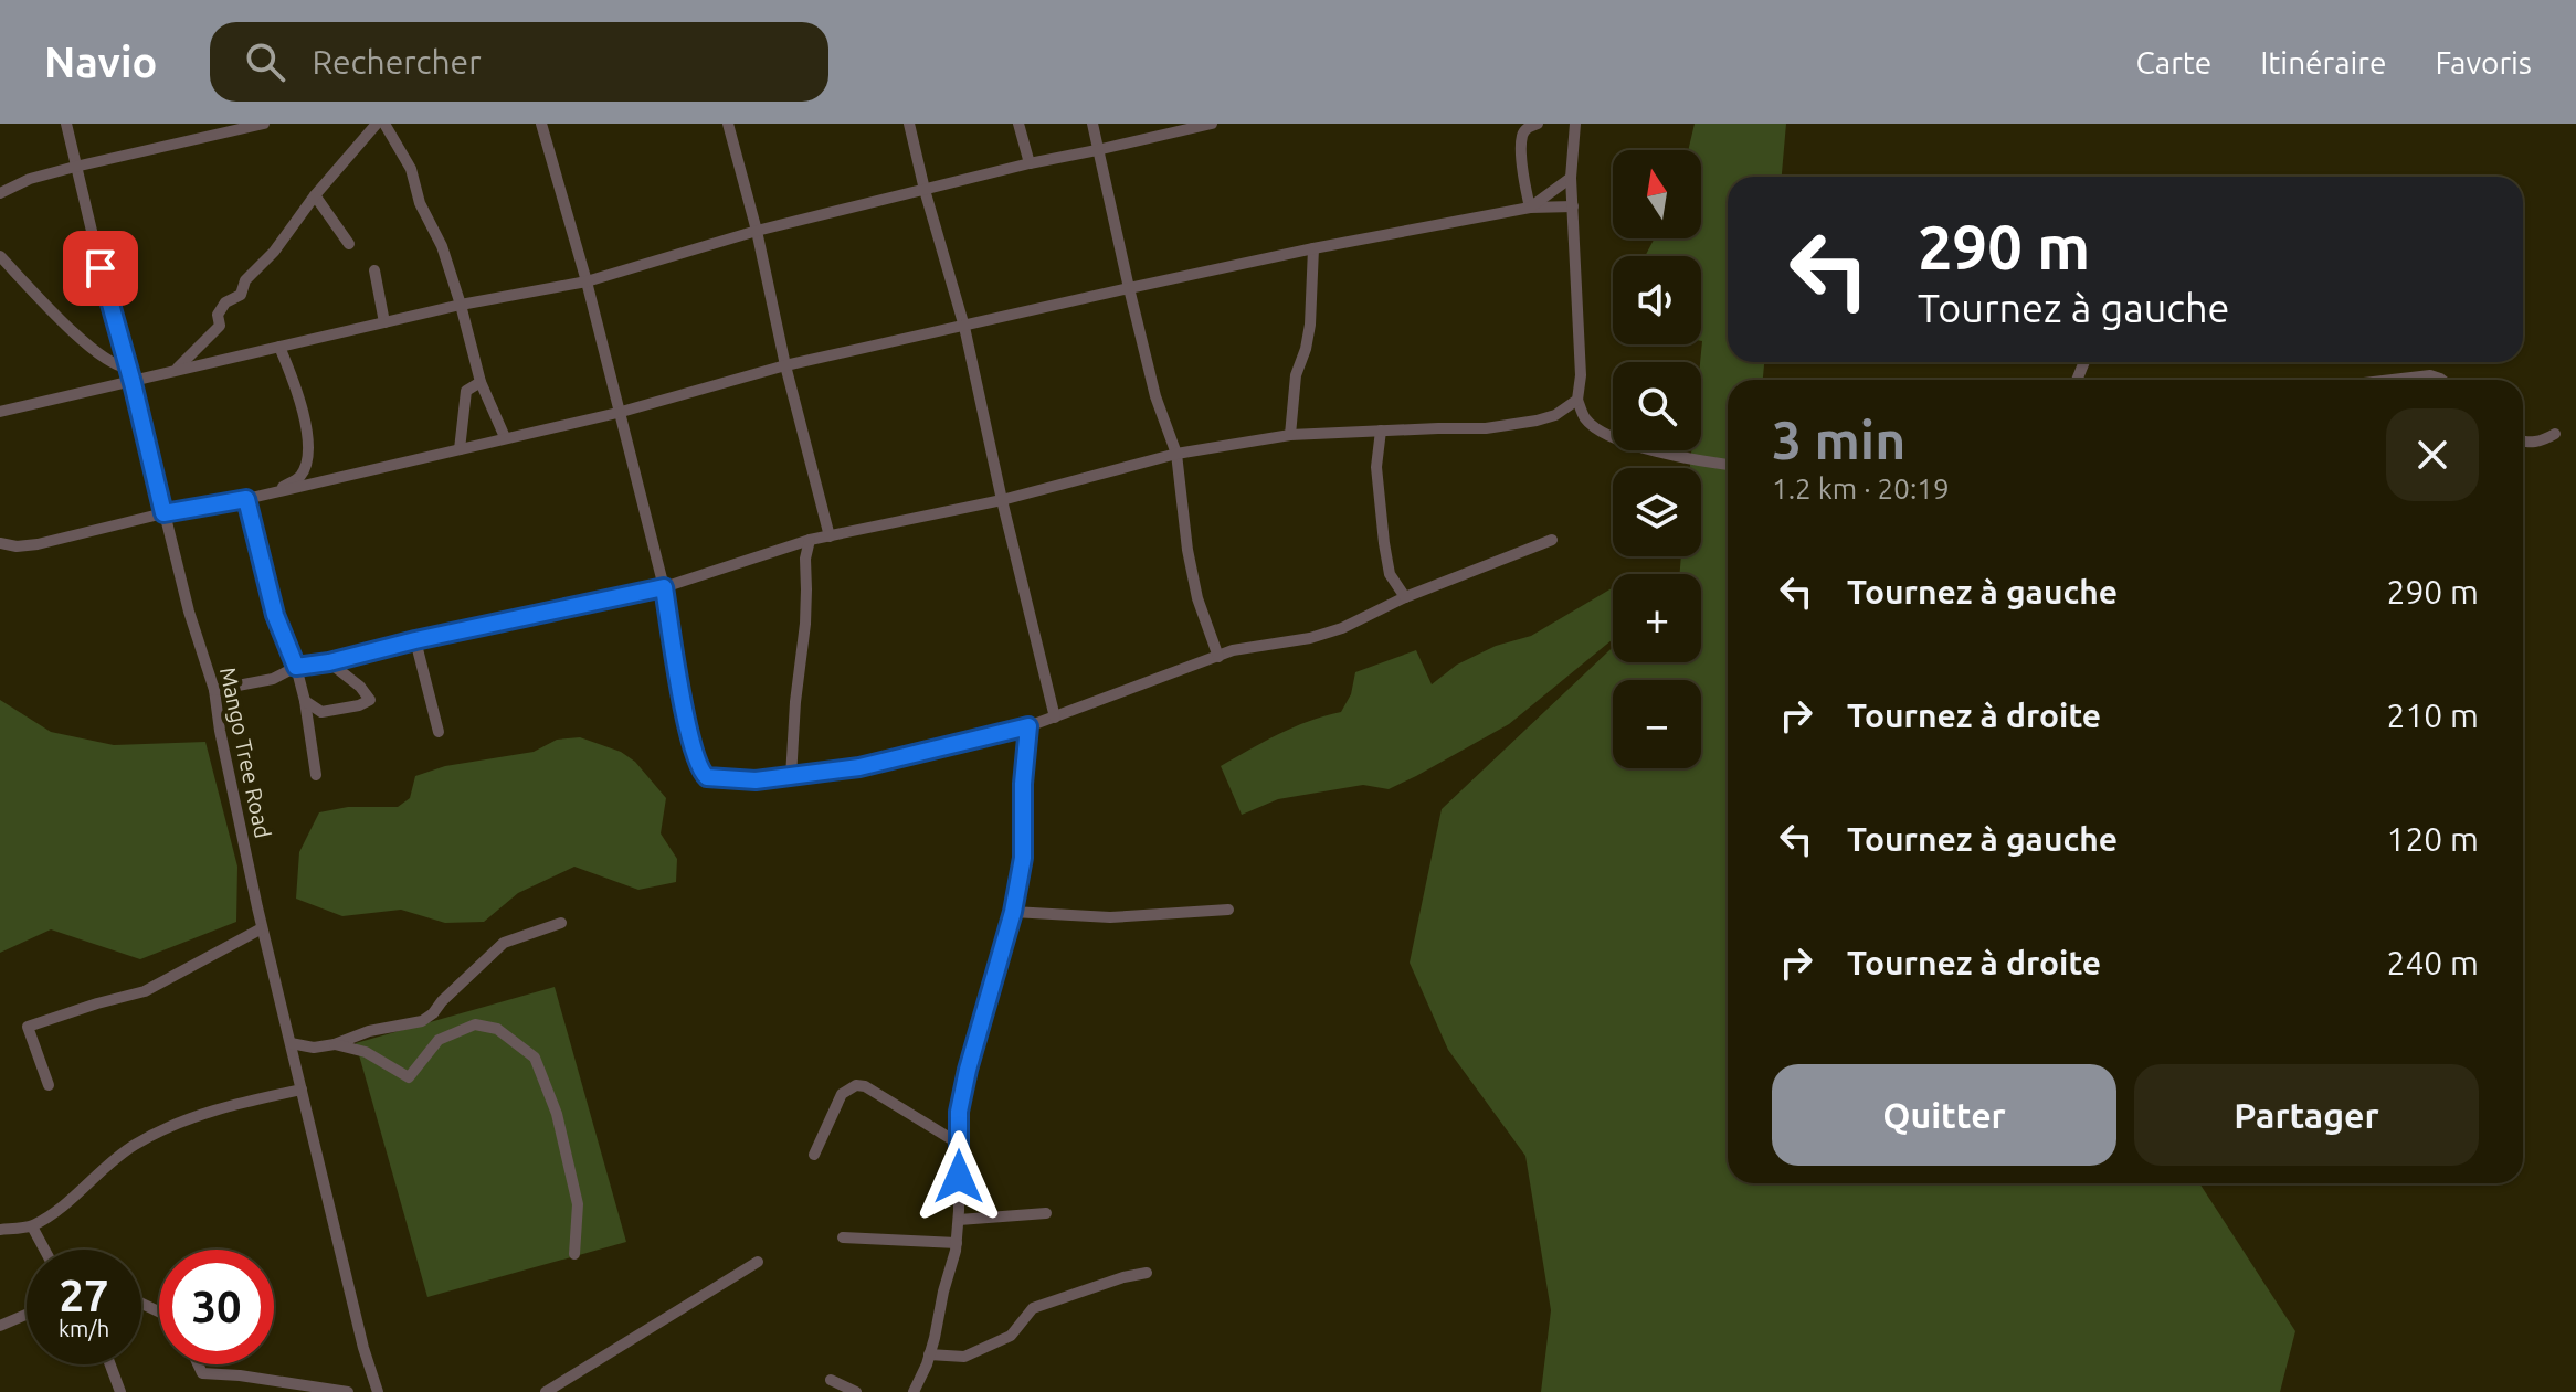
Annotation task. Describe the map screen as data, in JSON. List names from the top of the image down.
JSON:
{
  "streets": {
    "street": ["Mango Tree Road"]
  },
  "north": "top",
  "page": {
    "header": "Navio",
    "search": "Rechercher",
    "nav": ["Carte", "Itinéraire", "Favoris"],
    "map_buttons": ["+", "−"],
    "turn": ["290 m", "Tournez à gauche"],
    "heading": ["3 min", "1.2 km · 20:19"],
    "list": [
      {
        "name": "Tournez à gauche",
        "value": "290 m"
      },
      {
        "name": "Tournez à droite",
        "value": "210 m"
      },
      {
        "name": "Tournez à gauche",
        "value": "120 m"
      },
      {
        "name": "Tournez à droite",
        "value": "240 m"
      }
    ],
    "buttons": ["Quitter", "Partager"],
    "speed": "27 km/h",
    "limit": "30"
  }
}
